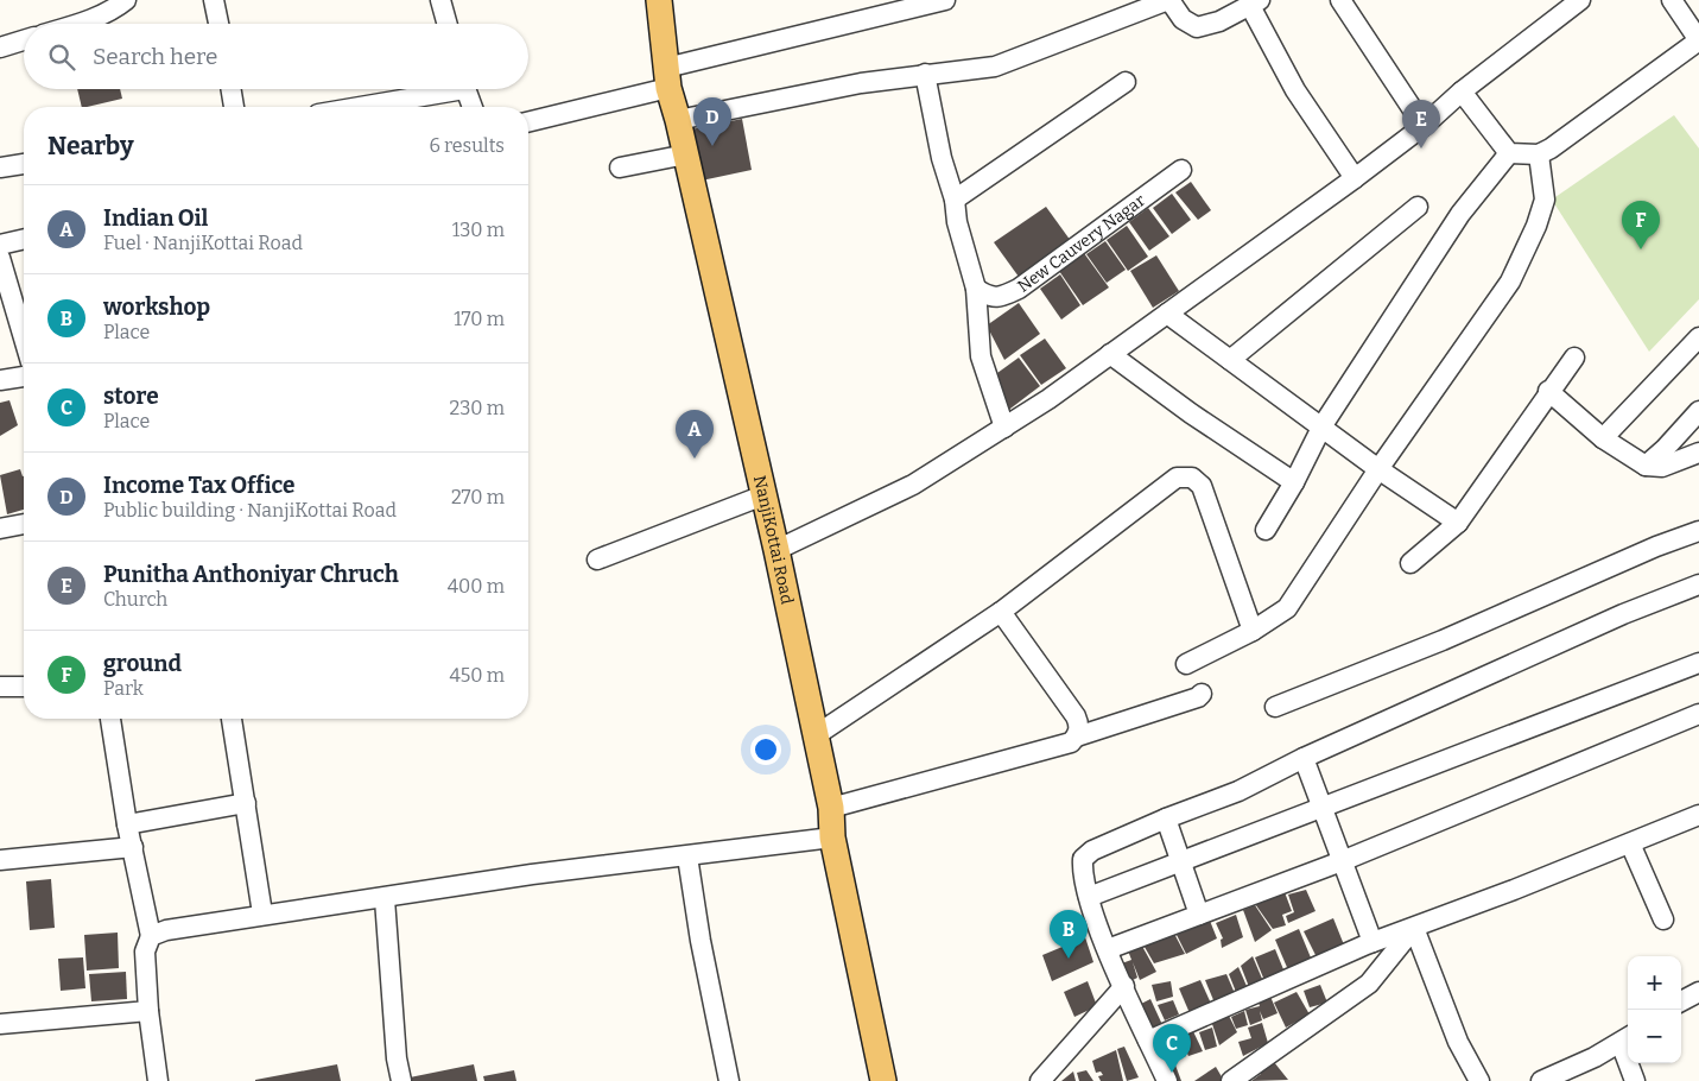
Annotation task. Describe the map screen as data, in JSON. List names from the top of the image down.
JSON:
{
  "streets": {
    "main road": ["NanjiKottai Road"],
    "street": ["New Cauvery Nagar"]
  },
  "page": {
    "search": "Search here",
    "pins": [
      "D",
      "E",
      "F",
      "A",
      "B",
      "C"
    ],
    "heading": ["Nearby", "6 results"],
    "list": [
      {
        "mark": "A",
        "name": "Indian Oil",
        "note": "Fuel · NanjiKottai Road",
        "value": "130 m"
      },
      {
        "mark": "B",
        "name": "workshop",
        "note": "Place",
        "value": "170 m"
      },
      {
        "mark": "C",
        "name": "store",
        "note": "Place",
        "value": "230 m"
      },
      {
        "mark": "D",
        "name": "Income Tax Office",
        "note": "Public building · NanjiKottai Road",
        "value": "270 m"
      },
      {
        "mark": "E",
        "name": "Punitha Anthoniyar Chruch",
        "note": "Church",
        "value": "400 m"
      },
      {
        "mark": "F",
        "name": "ground",
        "note": "Park",
        "value": "450 m"
      }
    ],
    "map_buttons": ["+", "−"]
  }
}
